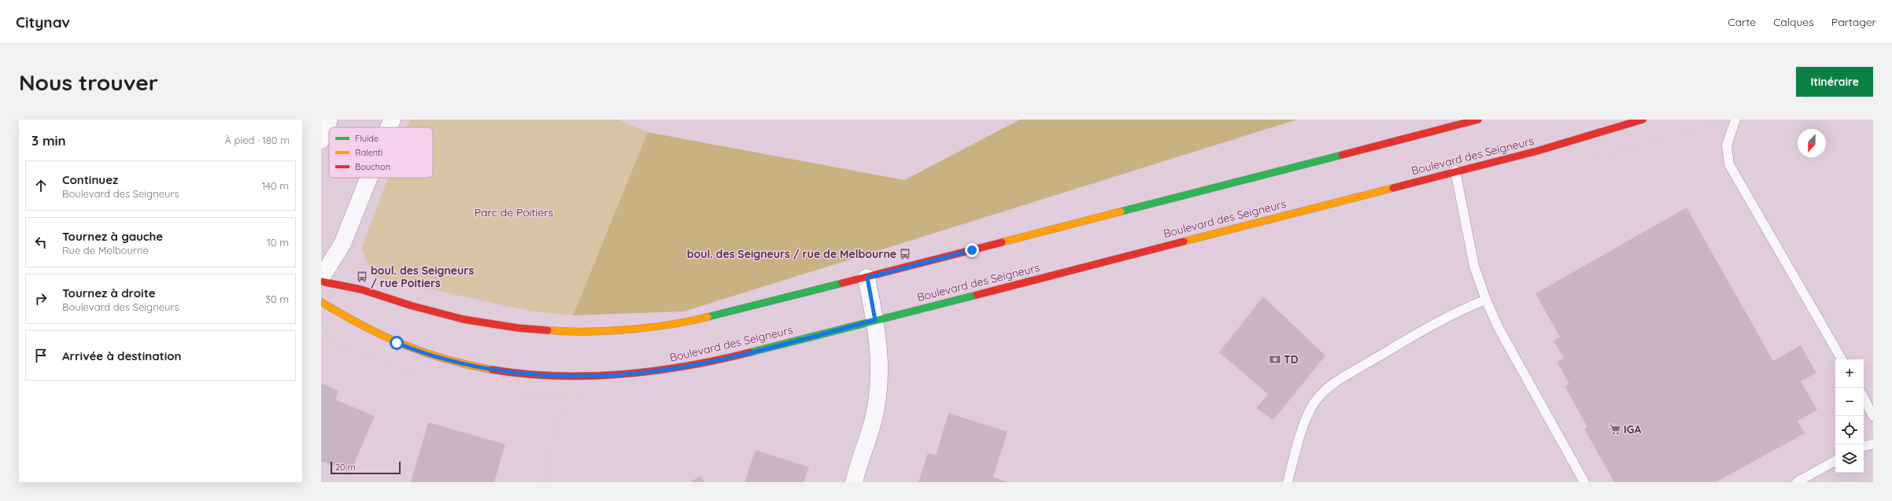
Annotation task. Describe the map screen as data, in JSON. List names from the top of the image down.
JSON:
{
  "streets": {
    "street": ["Boulevard des Seigneurs"]
  },
  "parks": ["Parc de Poitiers"],
  "places": {
    "bus stop": ["boul. des Seigneurs / rue de Melbourne", "boul. des Seigneurs / rue Poitiers"],
    "bank": ["TD"],
    "supermarket": ["IGA"]
  },
  "legend": ["Fluide", "Ralenti", "Bouchon"],
  "scale_bar": "20 m",
  "north": "bottom",
  "page": {
    "header": "Citynav",
    "nav": ["Carte", "Calques", "Partager"],
    "buttons": "Itinéraire",
    "title": "Nous trouver",
    "heading": ["3 min", "À pied · 180 m"],
    "list": [
      ["Continuez", "Boulevard des Seigneurs", "140 m"],
      ["Tournez à gauche", "Rue de Melbourne", "10 m"],
      ["Tournez à droite", "Boulevard des Seigneurs", "30 m"],
      "Arrivée à destination"
    ],
    "map_buttons": ["+", "−"],
    "scale": "20 m"
  }
}
